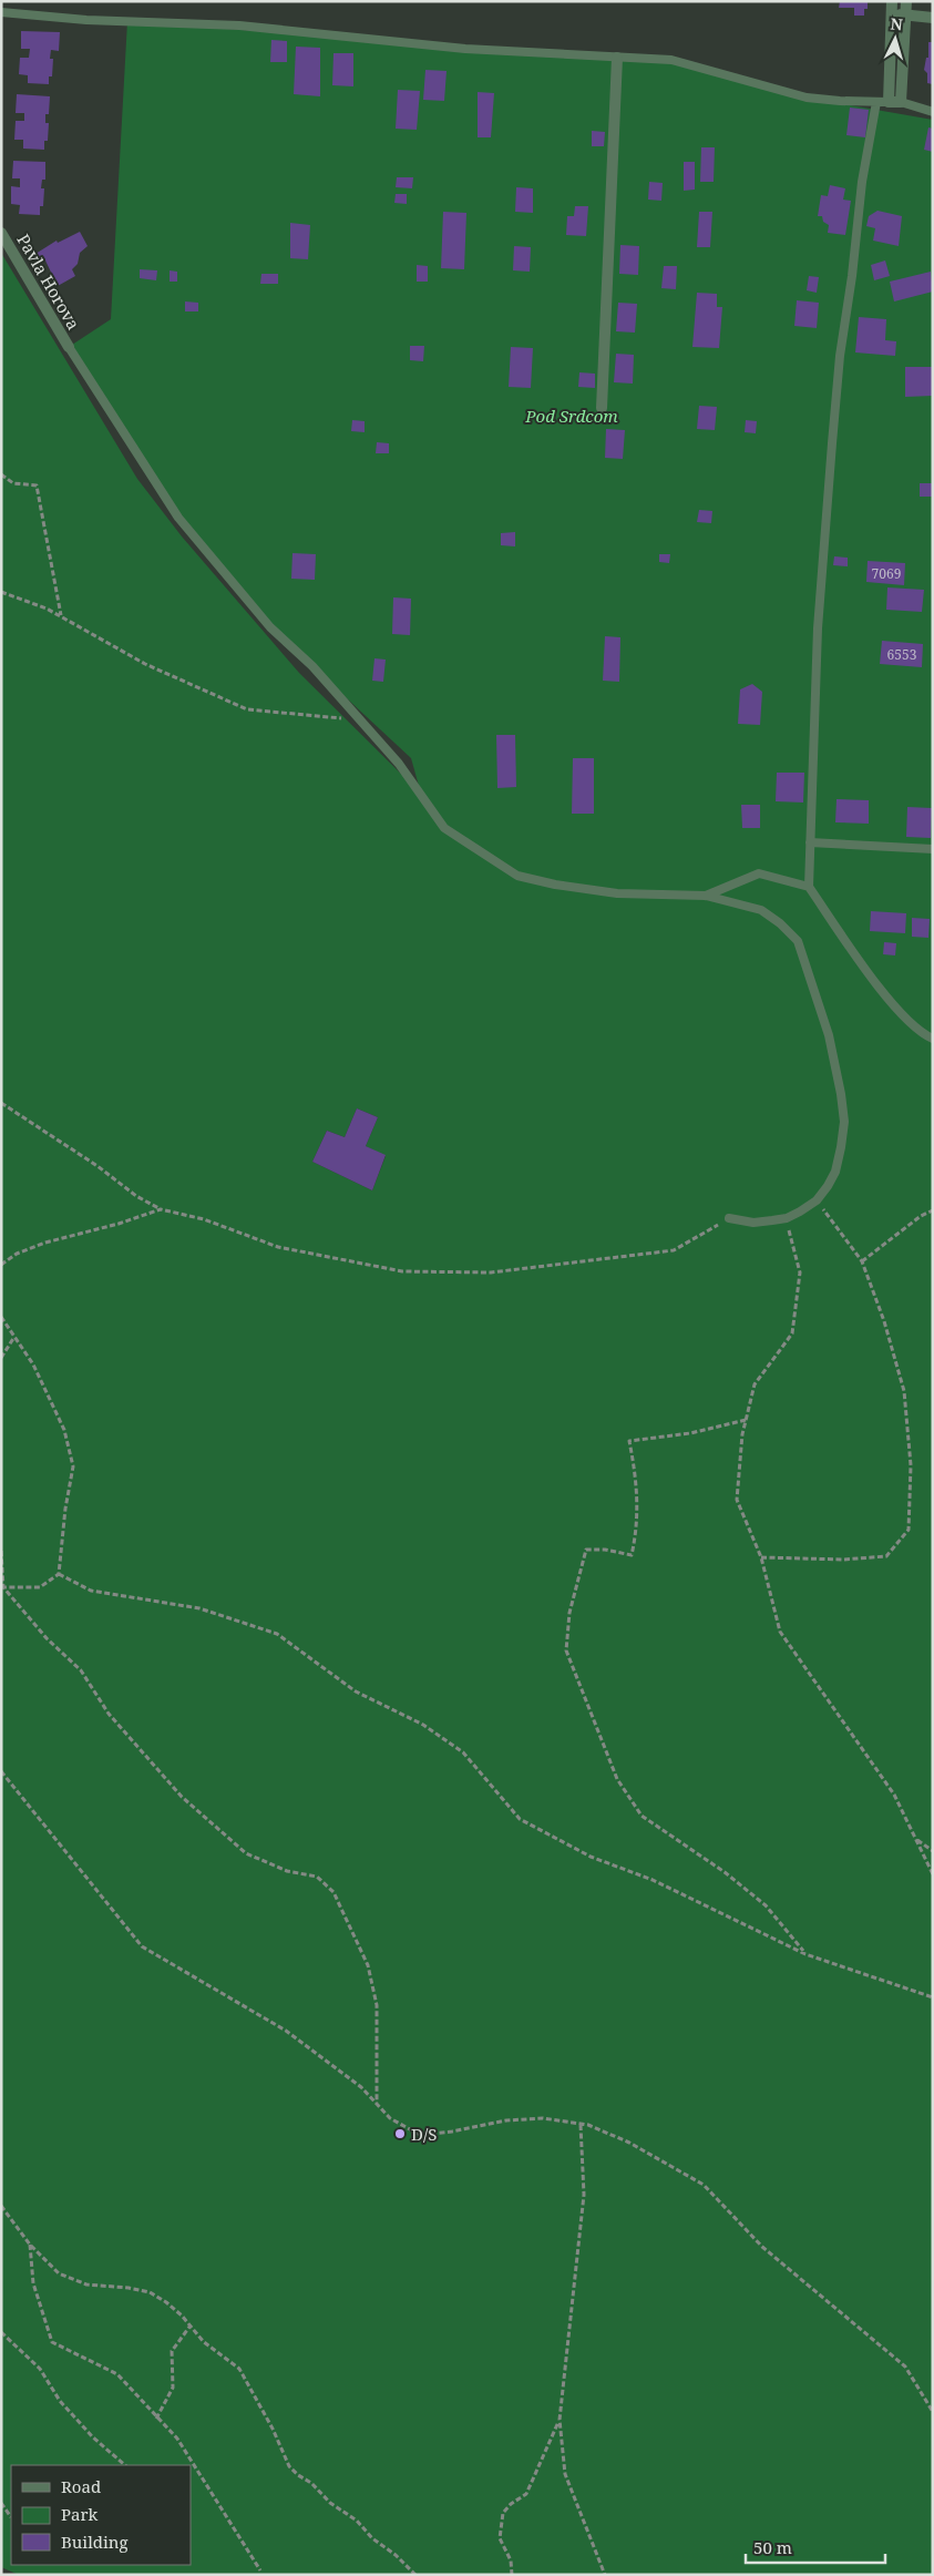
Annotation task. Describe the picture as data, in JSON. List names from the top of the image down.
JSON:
{
  "streets": {
    "street": ["Pavla Horova"]
  },
  "parks": ["Pod Srdcom"],
  "places": ["D/S"],
  "house_numbers": ["7069", "6553"],
  "legend": ["Road", "Park", "Building"],
  "scale_bar": "50 m",
  "north": "top"
}
